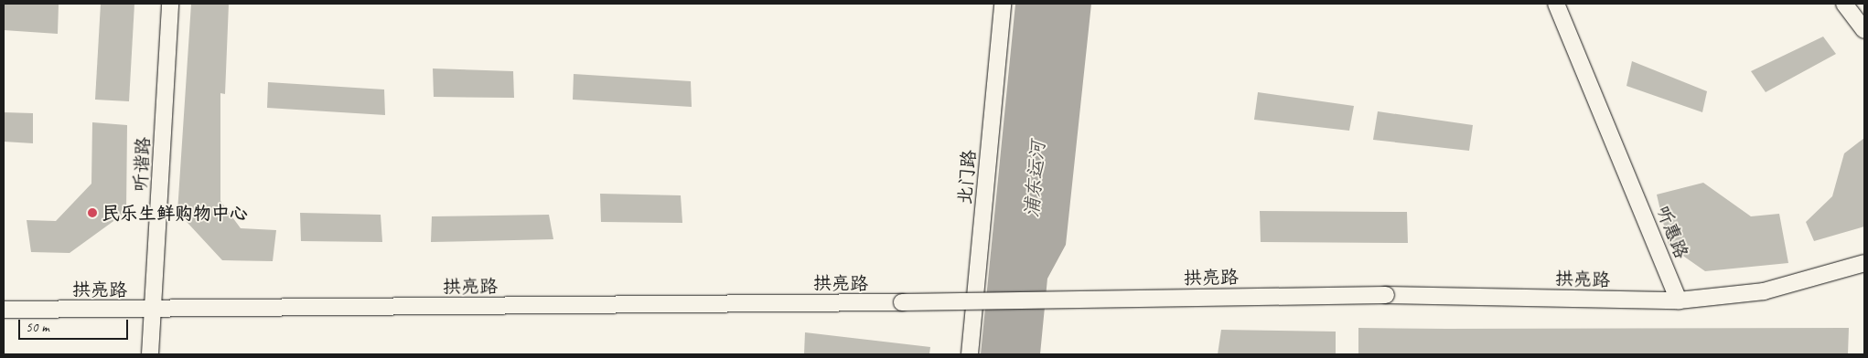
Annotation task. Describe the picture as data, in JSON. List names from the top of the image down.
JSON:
{
  "streets": {
    "street": [
      "听谐路",
      "北门路",
      "听惠路",
      "拱亮路"
    ]
  },
  "crossings": [
    ["听谐路", "拱亮路"],
    ["听惠路", "拱亮路"]
  ],
  "water": ["浦东运河"],
  "places": ["民乐生鲜购物中心"],
  "scale_bar": "50 m"
}
